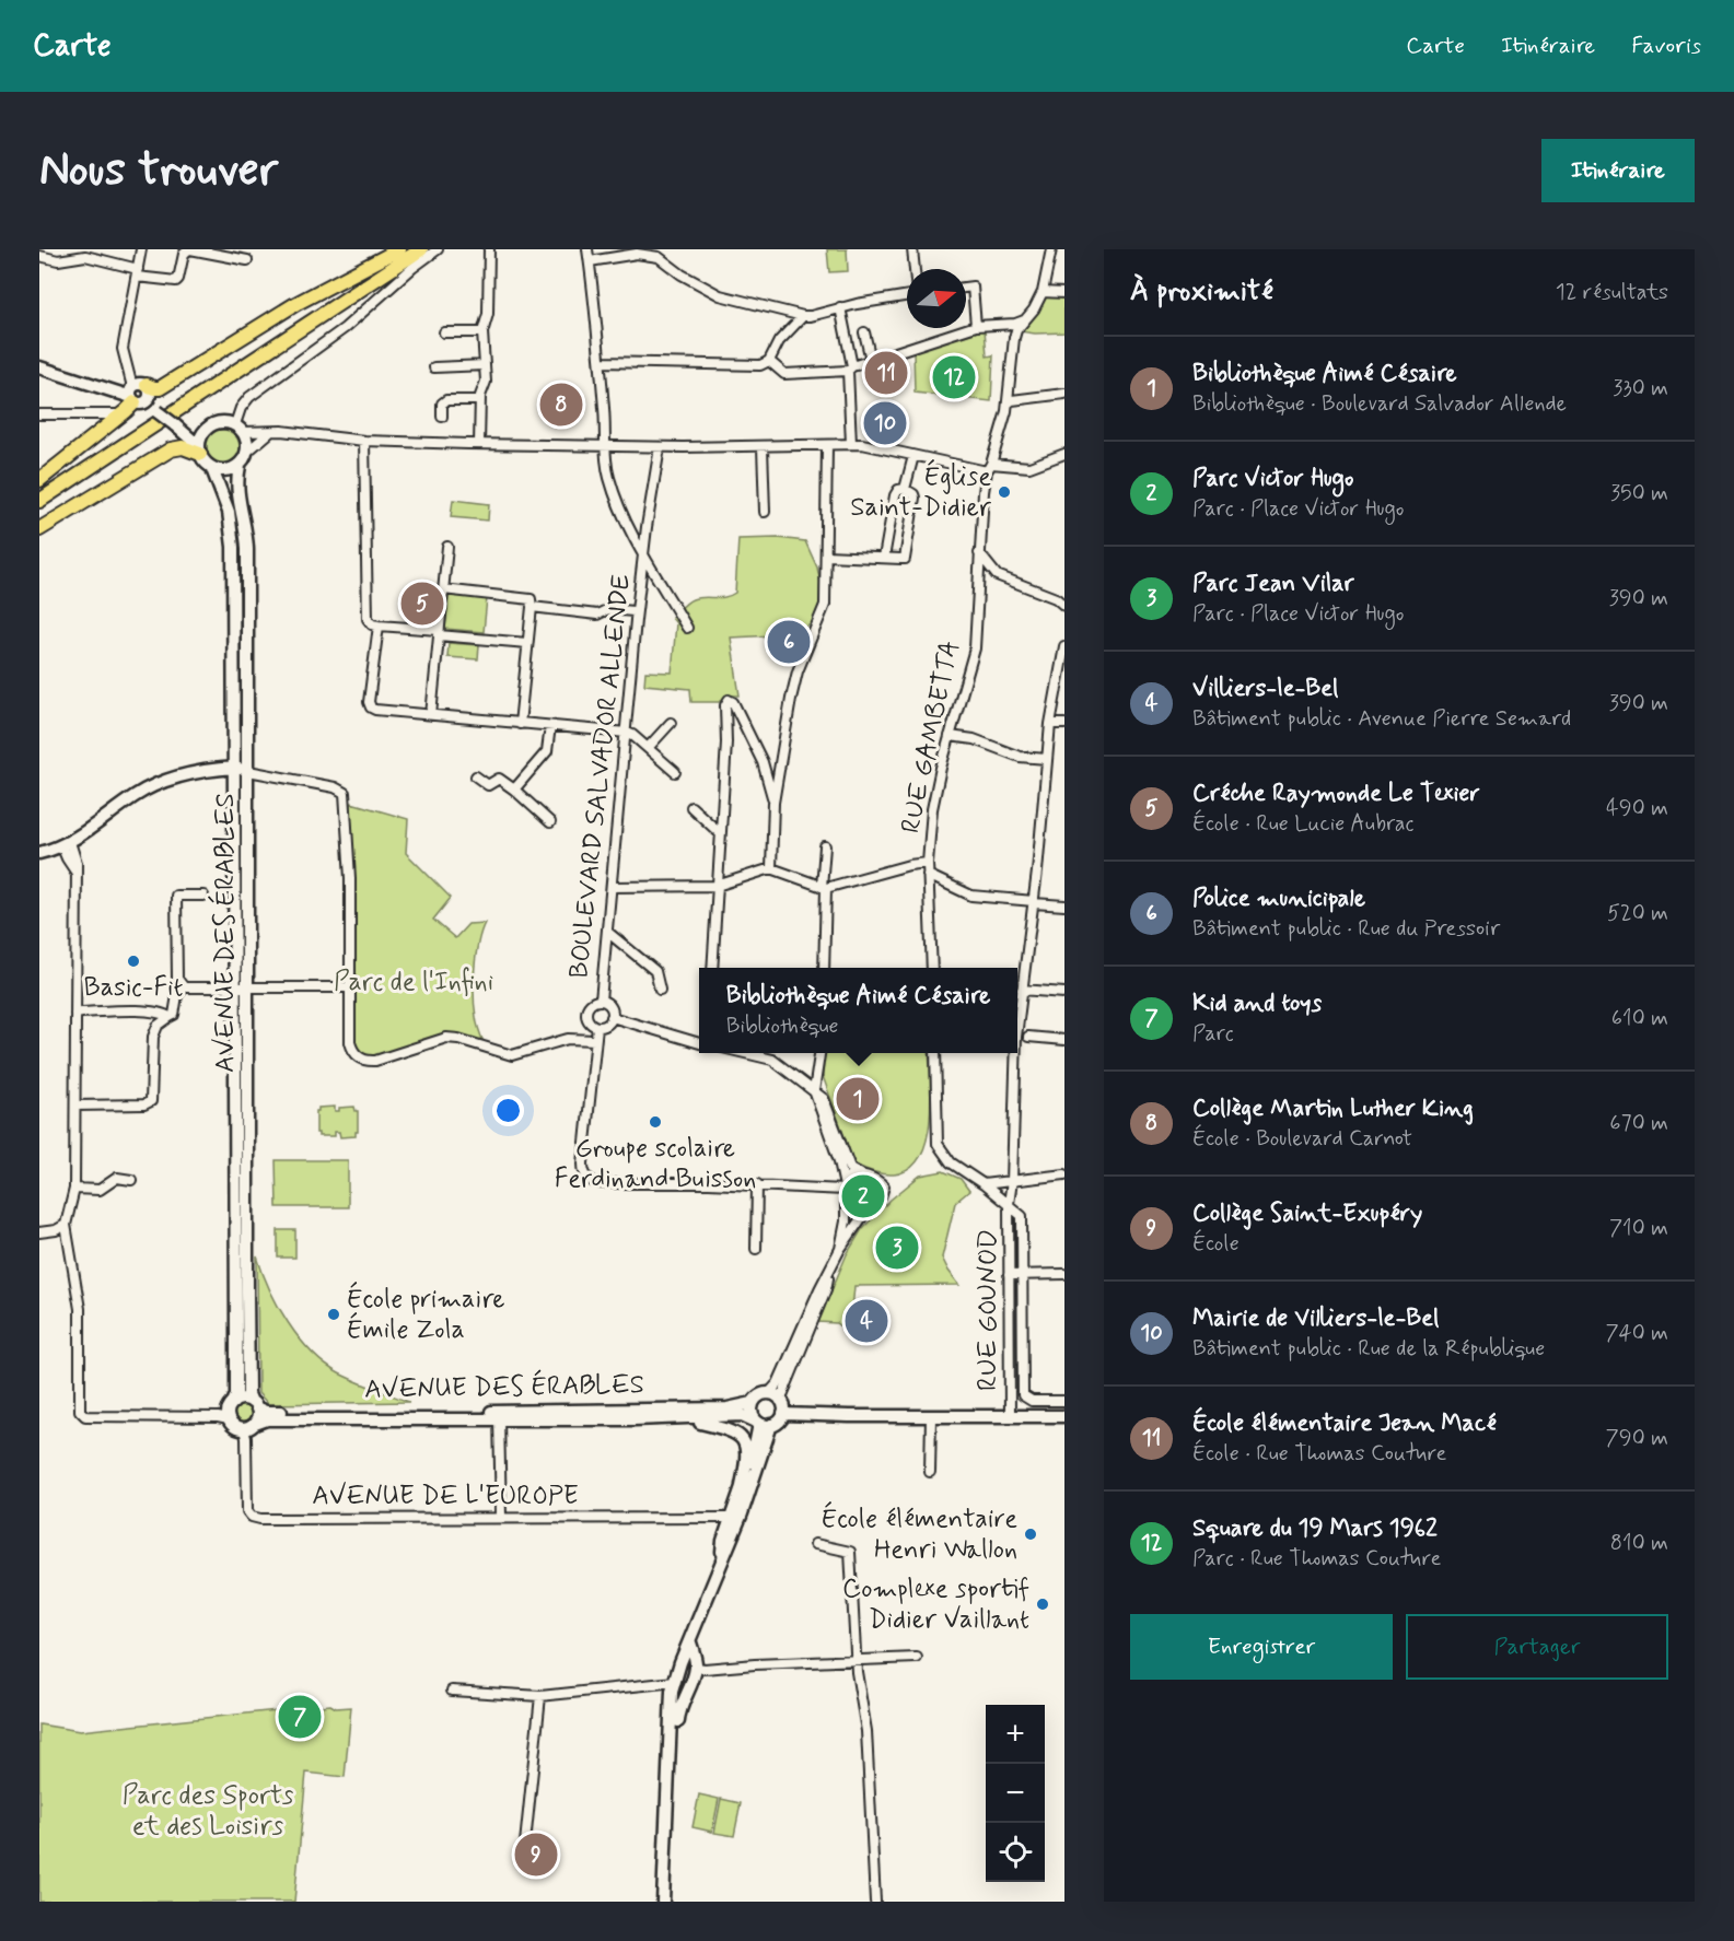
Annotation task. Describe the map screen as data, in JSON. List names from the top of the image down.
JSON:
{
  "streets": {
    "main road": ["AVENUE DES ÉRABLES"],
    "street": [
      "RUE GAMBETTA",
      "BOULEVARD SALVADOR ALLENDE",
      "RUE GOUNOD",
      "AVENUE DE L'EUROPE"
    ]
  },
  "crossings": [
    ["AVENUE DES ÉRABLES", "AVENUE DE L'EUROPE"]
  ],
  "parks": ["Parc de l'Infini", "Parc des Sports et des Loisirs"],
  "places": [
    "Église Saint-Didier",
    "Basic-Fit",
    "Groupe scolaire Ferdinand Buisson",
    "École primaire Émile Zola",
    "École élémentaire Henri Wallon",
    "Complexe sportif Didier Vaillant"
  ],
  "north": "right",
  "page": {
    "header": "Carte",
    "nav": ["Carte", "Itinéraire", "Favoris"],
    "buttons": [
      "Itinéraire",
      ["Enregistrer", "Partager"]
    ],
    "title": "Nous trouver",
    "heading": ["À proximité", "12 résultats"],
    "list": [
      {
        "mark": "1",
        "name": "Bibliothèque Aimé Césaire",
        "note": "Bibliothèque · Boulevard Salvador Allende",
        "value": "330 m"
      },
      {
        "mark": "2",
        "name": "Parc Victor Hugo",
        "note": "Parc · Place Victor Hugo",
        "value": "350 m"
      },
      {
        "mark": "3",
        "name": "Parc Jean Vilar",
        "note": "Parc · Place Victor Hugo",
        "value": "390 m"
      },
      {
        "mark": "4",
        "name": "Villiers-le-Bel",
        "note": "Bâtiment public · Avenue Pierre Semard",
        "value": "390 m"
      },
      {
        "mark": "5",
        "name": "Créche Raymonde Le Texier",
        "note": "École · Rue Lucie Aubrac",
        "value": "490 m"
      },
      {
        "mark": "6",
        "name": "Police municipale",
        "note": "Bâtiment public · Rue du Pressoir",
        "value": "520 m"
      },
      {
        "mark": "7",
        "name": "Kid and toys",
        "note": "Parc",
        "value": "610 m"
      },
      {
        "mark": "8",
        "name": "Collège Martin Luther King",
        "note": "École · Boulevard Carnot",
        "value": "670 m"
      },
      {
        "mark": "9",
        "name": "Collège Saint-Exupéry",
        "note": "École",
        "value": "710 m"
      },
      {
        "mark": "10",
        "name": "Mairie de Villiers-le-Bel",
        "note": "Bâtiment public · Rue de la République",
        "value": "740 m"
      },
      {
        "mark": "11",
        "name": "École élémentaire Jean Macé",
        "note": "École · Rue Thomas Couture",
        "value": "790 m"
      },
      {
        "mark": "12",
        "name": "Square du 19 Mars 1962",
        "note": "Parc · Rue Thomas Couture",
        "value": "810 m"
      }
    ],
    "pins": [
      "11",
      "12",
      "8",
      "10",
      "5",
      "6",
      "1",
      "2",
      "3",
      "4",
      "7",
      "9"
    ],
    "popup": ["Bibliothèque Aimé Césaire", "Bibliothèque"],
    "map_buttons": ["+", "−"]
  }
}
